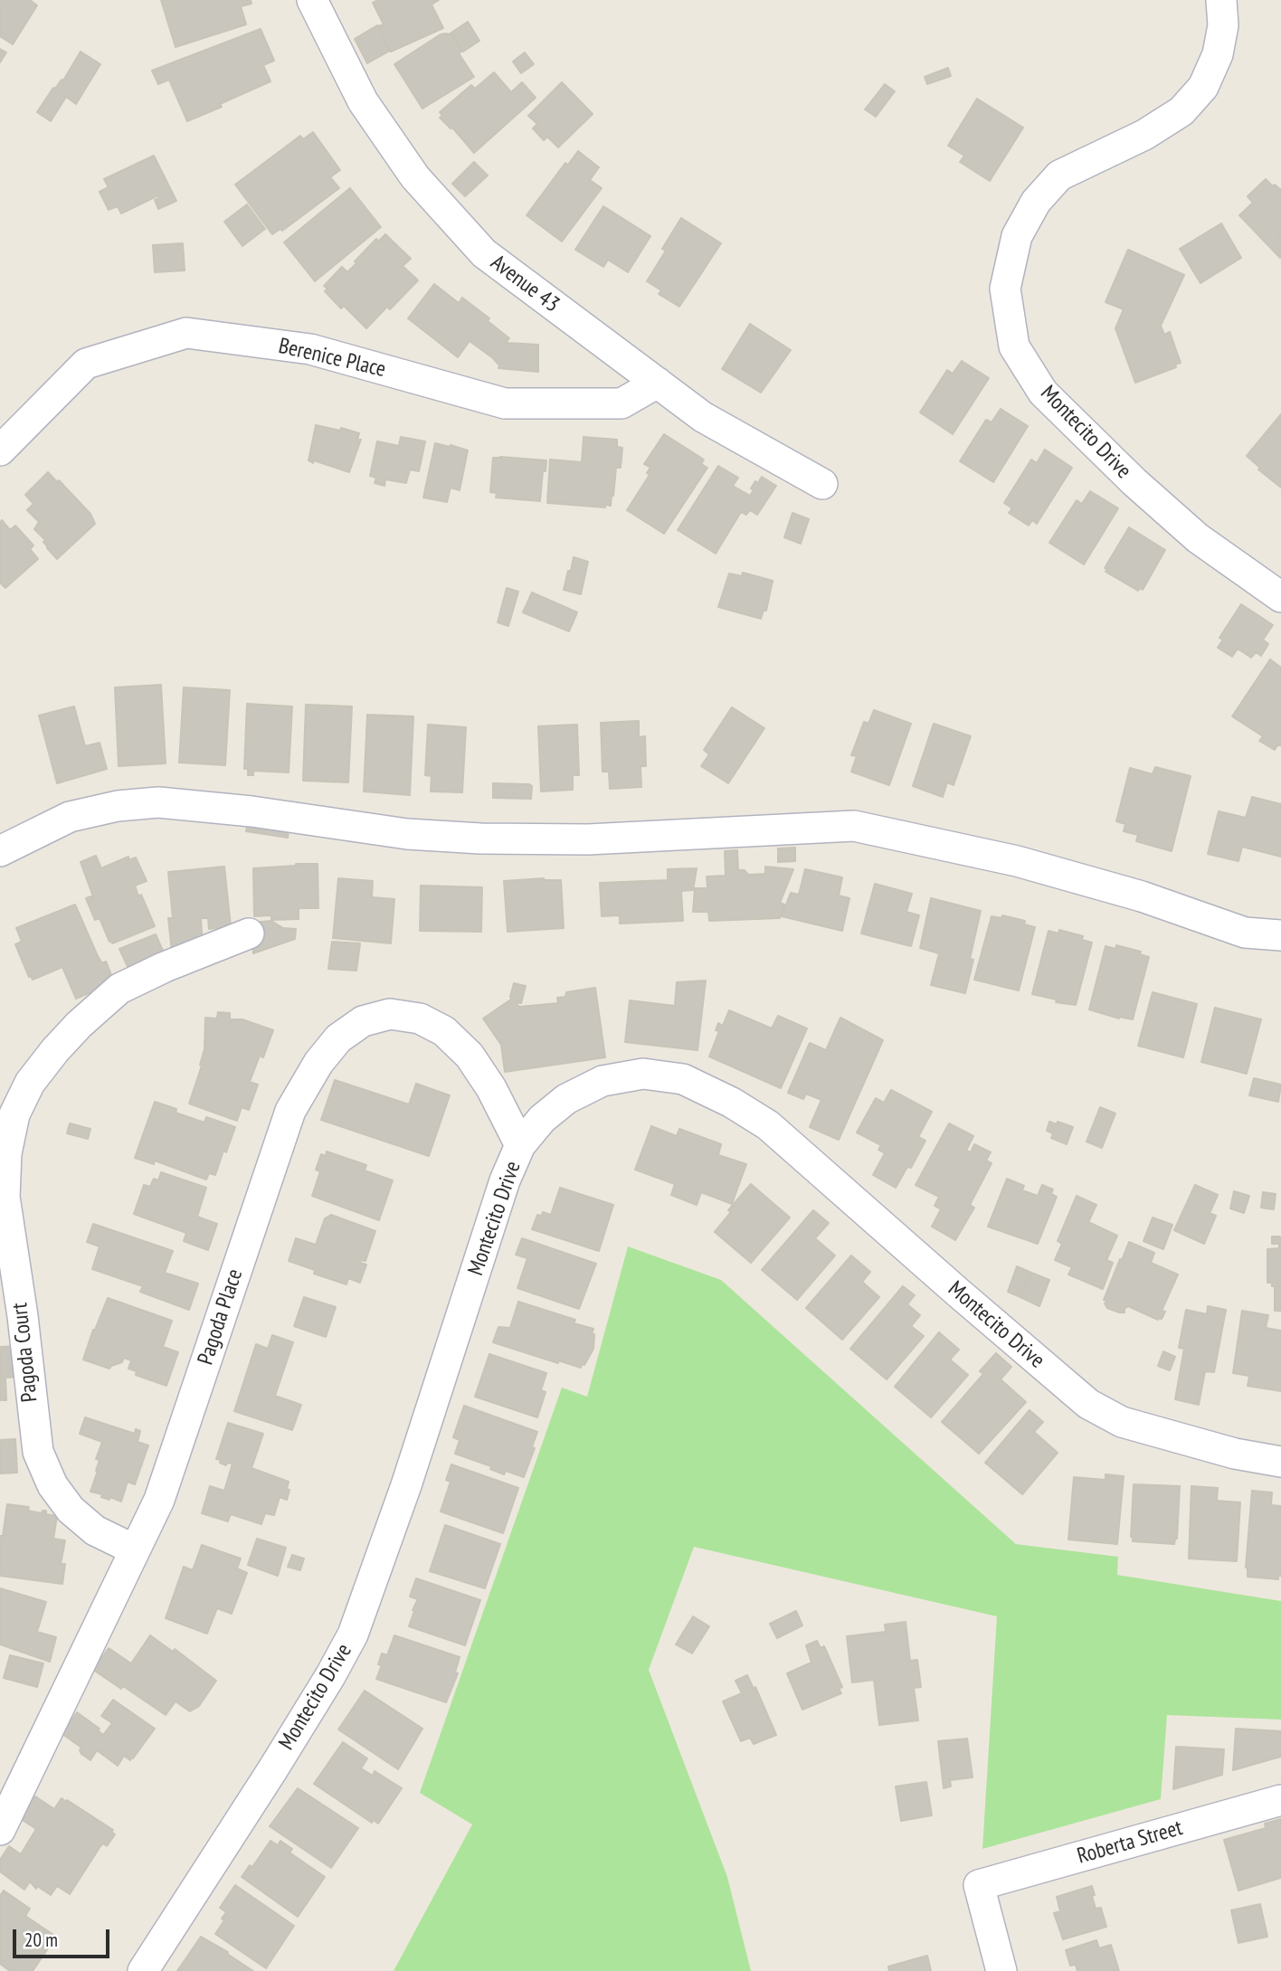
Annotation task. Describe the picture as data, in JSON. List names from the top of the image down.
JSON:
{
  "streets": {
    "street": [
      "Avenue 43",
      "Berenice Place",
      "Montecito Drive",
      "Pagoda Place",
      "Pagoda Court",
      "Roberta Street"
    ]
  },
  "crossings": [
    ["Avenue 43", "Berenice Place"],
    ["Montecito Drive", "Pagoda Place"],
    ["Pagoda Place", "Pagoda Court"]
  ],
  "scale_bar": "20 m"
}
